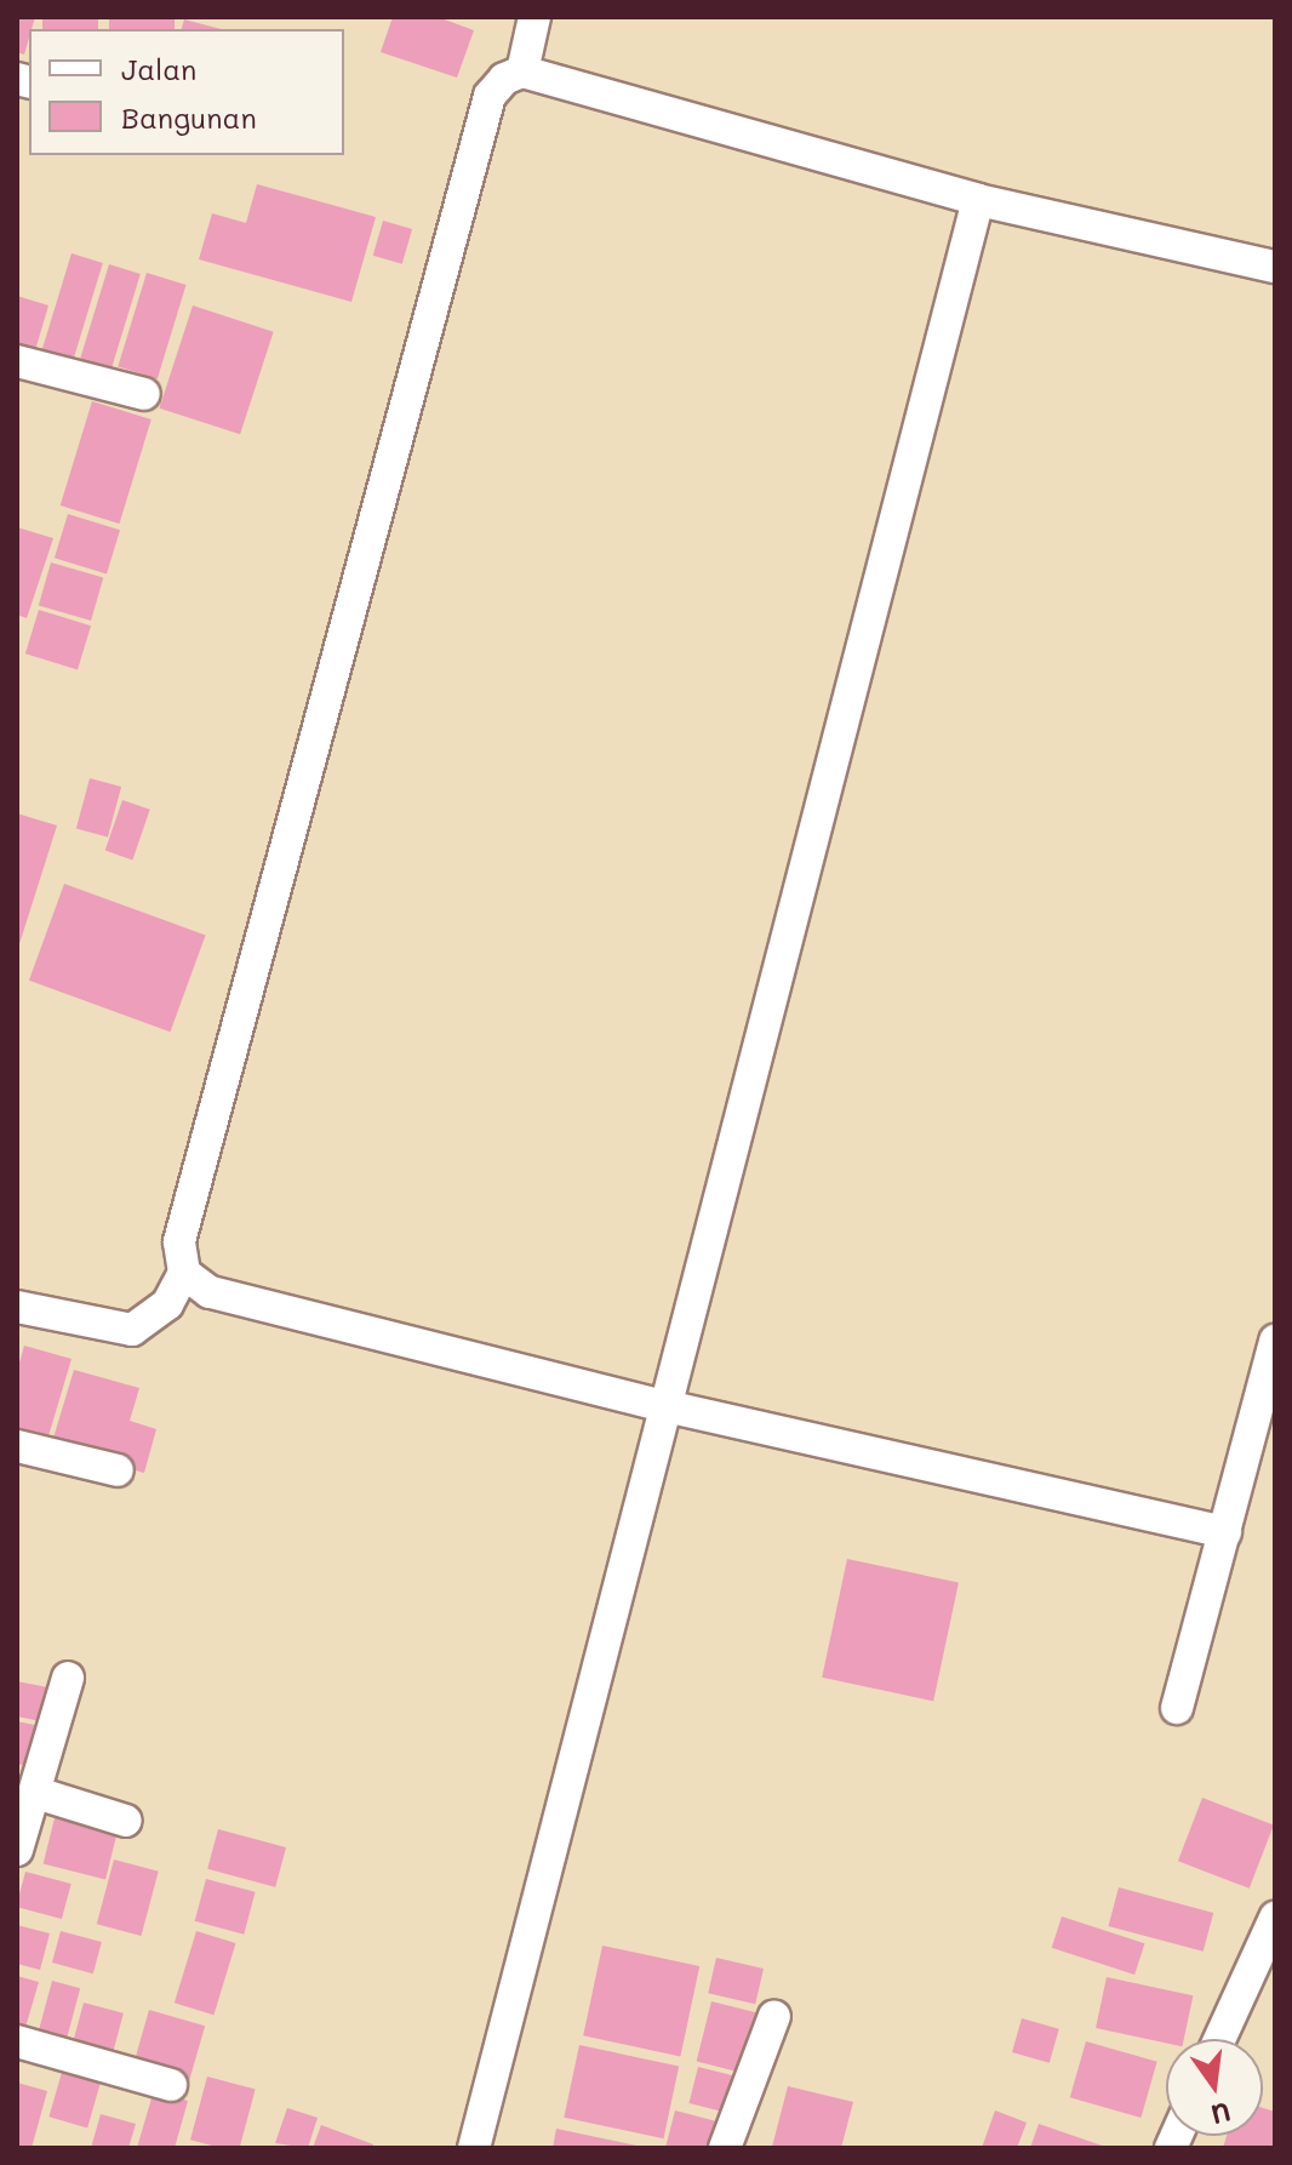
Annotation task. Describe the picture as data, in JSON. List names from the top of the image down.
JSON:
{
  "legend": ["Jalan", "Bangunan"],
  "north": "bottom"
}
